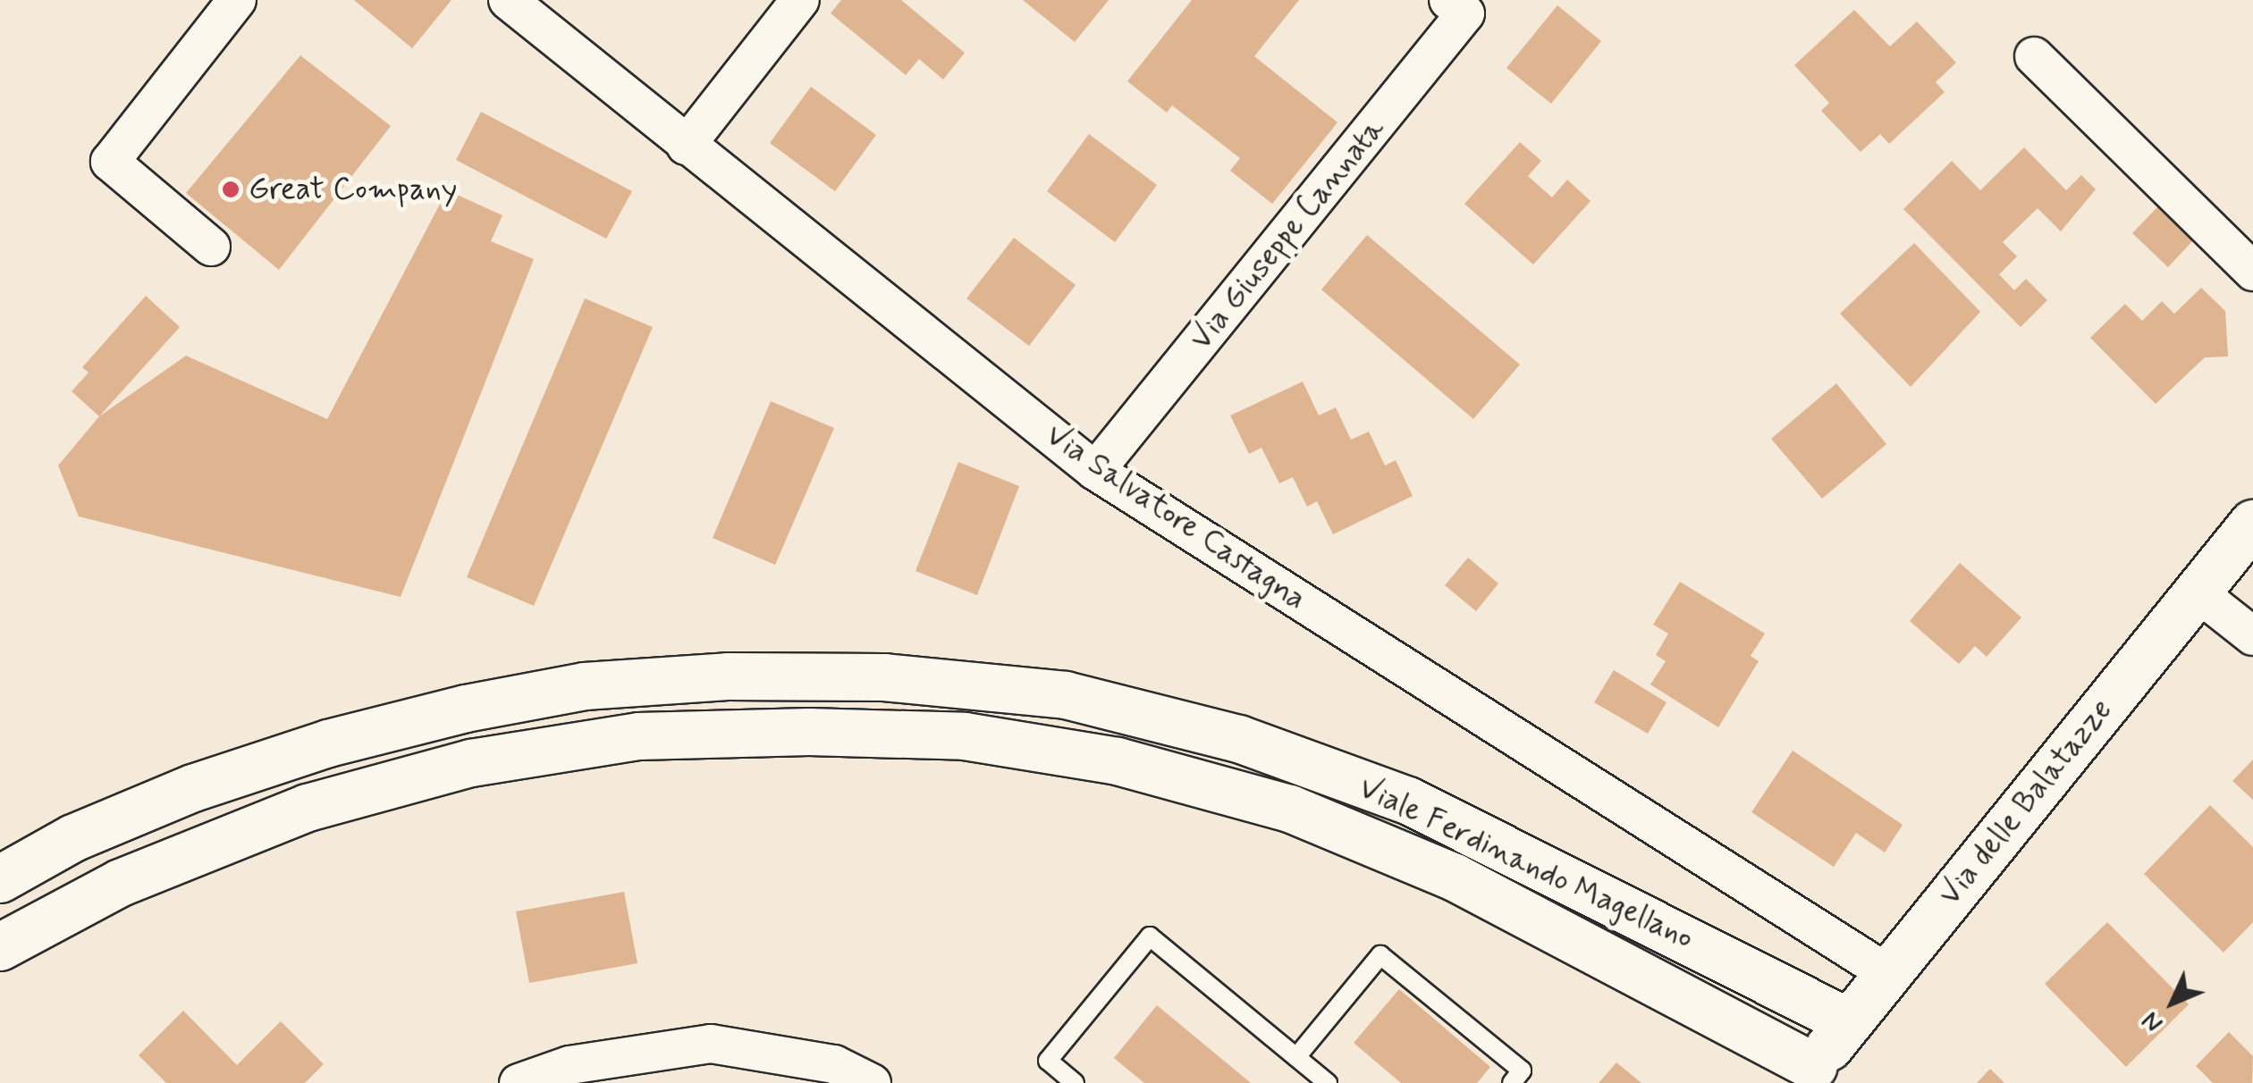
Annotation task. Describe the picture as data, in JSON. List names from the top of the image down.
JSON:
{
  "streets": {
    "street": [
      "Via Giuseppe Cannata",
      "Via Salvatore Castagna",
      "Via delle Balatazze",
      "Viale Ferdinando Magellano"
    ]
  },
  "crossings": [
    ["Via Giuseppe Cannata", "Via Salvatore Castagna"],
    ["Via Salvatore Castagna", "Via delle Balatazze"],
    ["Via delle Balatazze", "Viale Ferdinando Magellano"]
  ],
  "places": ["Great Company"],
  "north": "bottom left"
}
